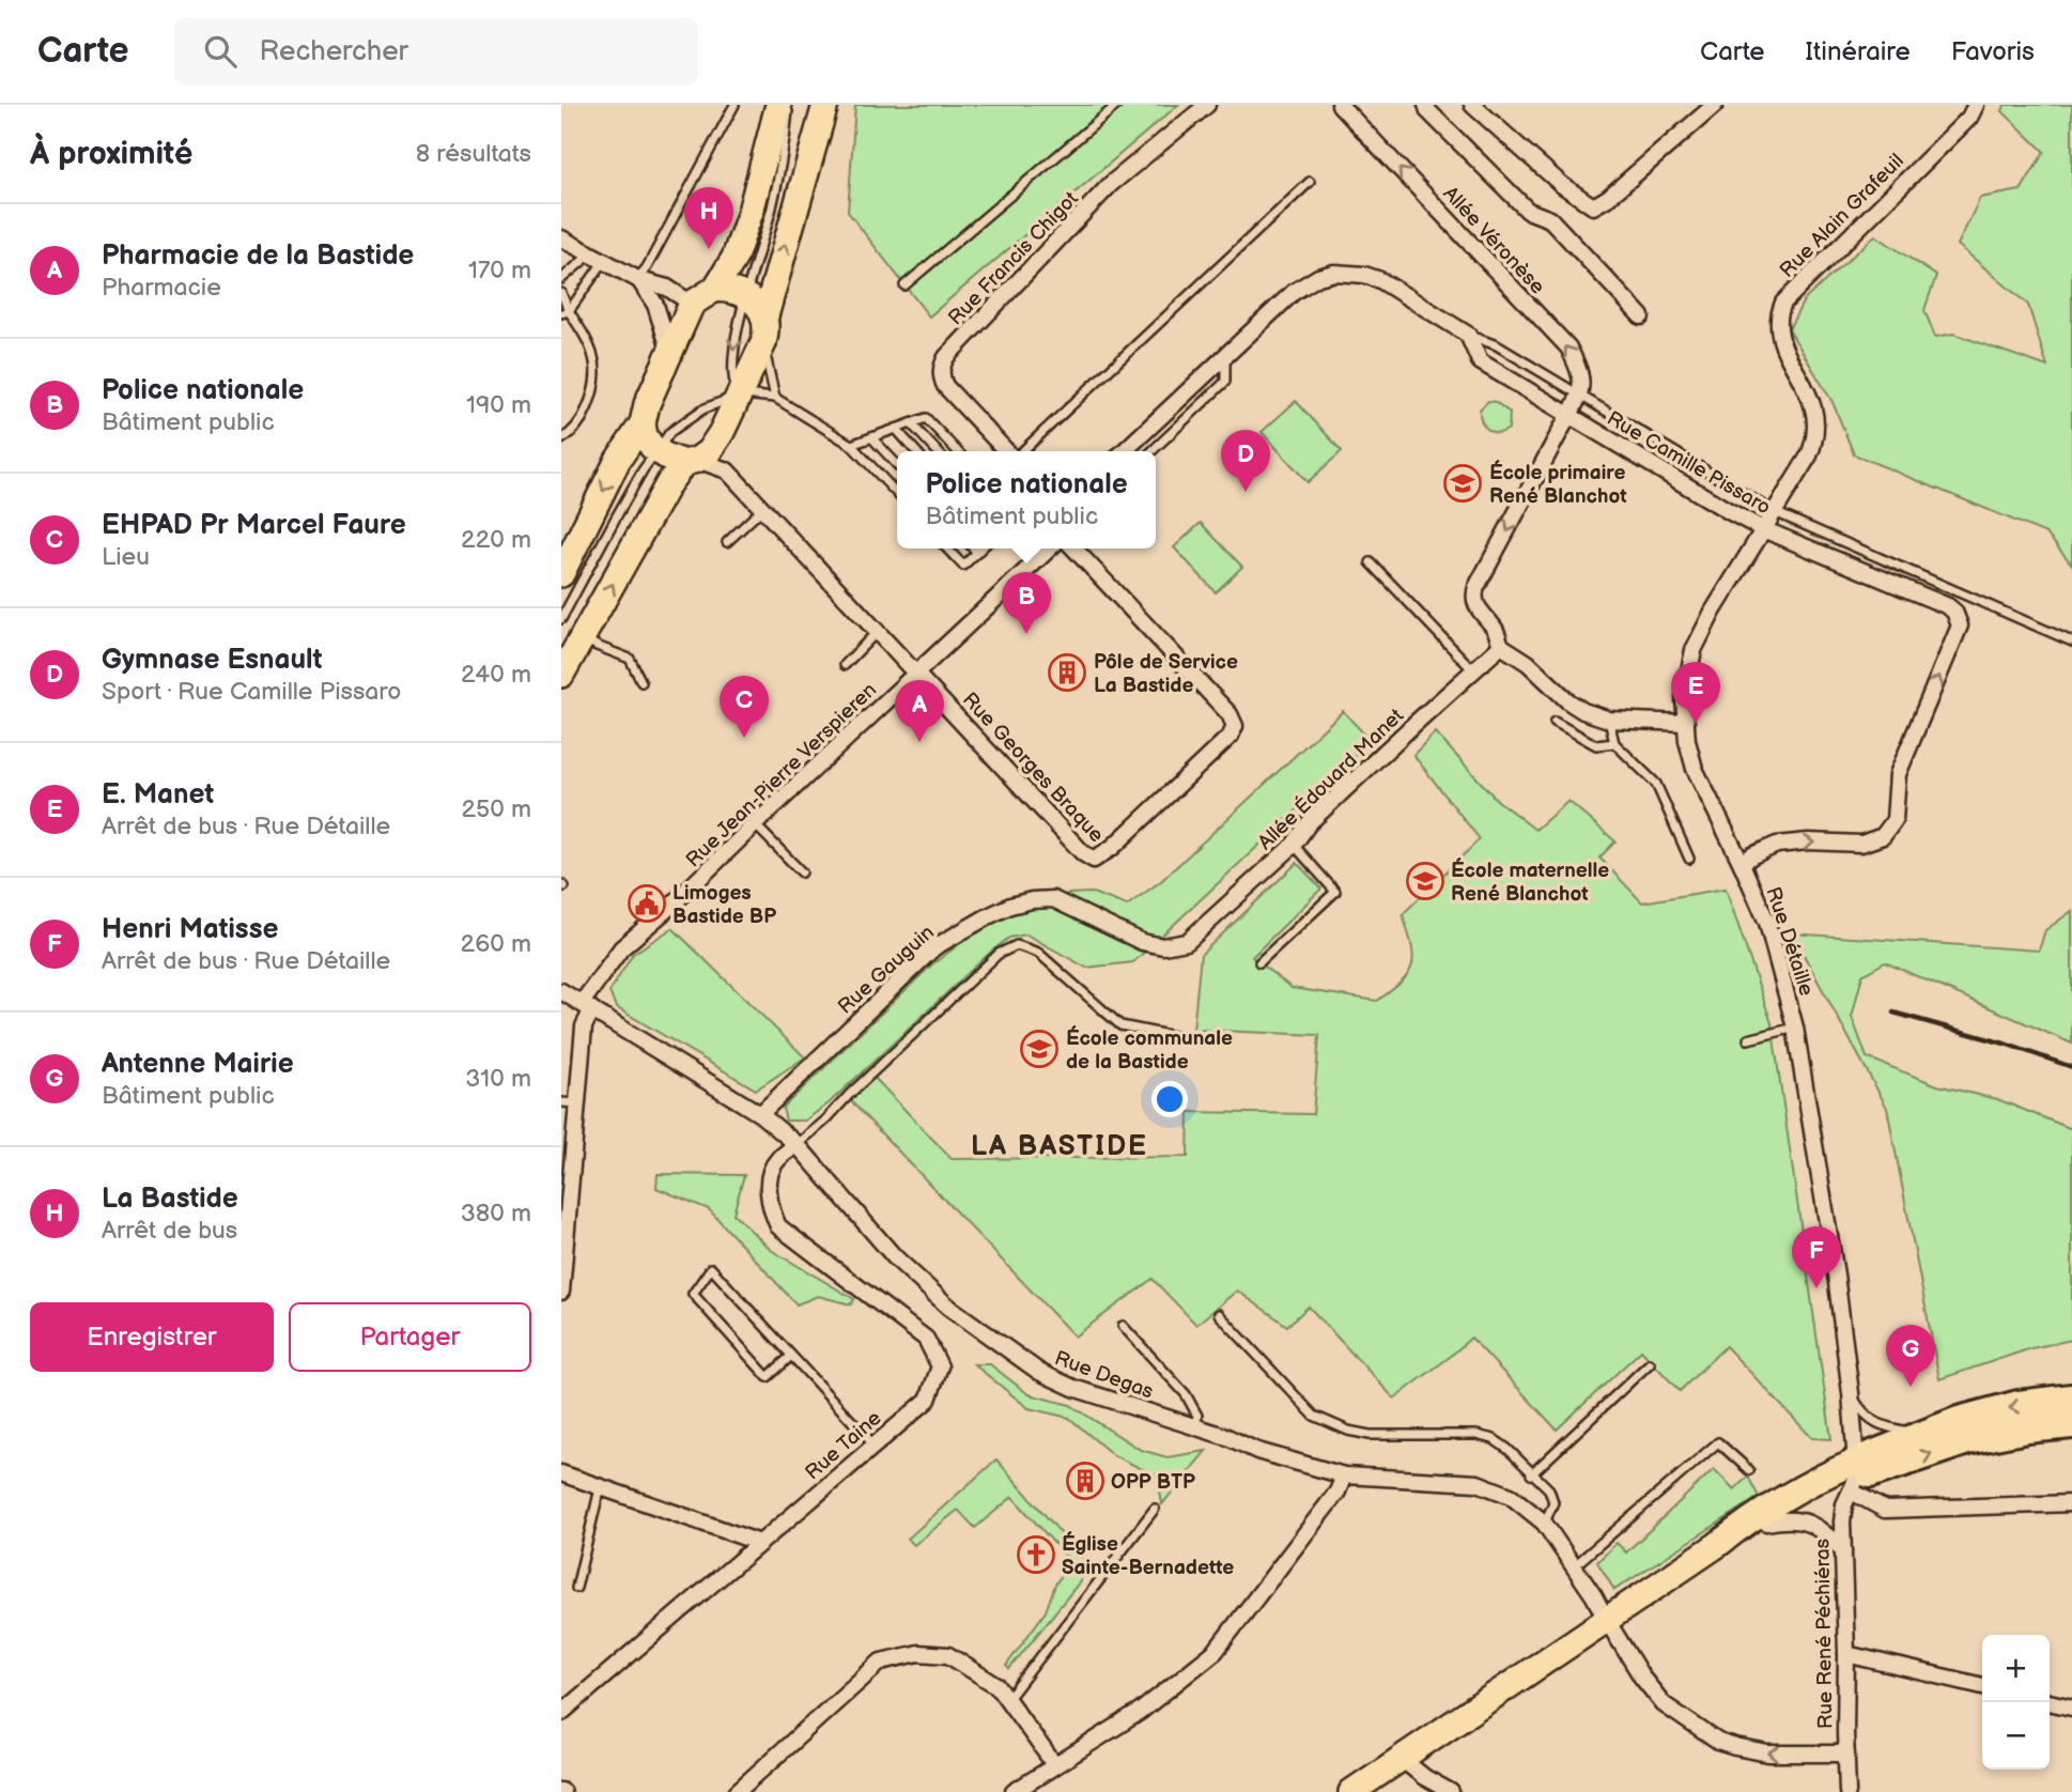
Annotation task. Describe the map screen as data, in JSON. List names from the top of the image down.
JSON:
{
  "streets": {
    "street": [
      "Rue Alain Grafeuil",
      "Allée Véronèse",
      "Rue Francis Chigot",
      "Rue Camille Pissaro",
      "Rue Georges Braque",
      "Rue Jean-Pierre Verspieren",
      "Allée Édouard Manet",
      "Rue Détaille",
      "Rue Gauguin",
      "Rue Degas",
      "Rue Taine",
      "Rue René Péchiéras"
    ]
  },
  "crossings": [
    ["Rue Alain Grafeuil", "Rue Camille Pissaro"],
    ["Rue Alain Grafeuil", "Rue Détaille"],
    ["Rue Camille Pissaro", "Rue Détaille"],
    ["Rue Georges Braque", "Rue Jean-Pierre Verspieren"],
    ["Rue Jean-Pierre Verspieren", "Rue Degas"],
    ["Allée Édouard Manet", "Rue Gauguin"],
    ["Rue Détaille", "Rue René Péchiéras"],
    ["Rue Gauguin", "Rue Degas"],
    ["Rue Degas", "Rue Taine"],
    ["Rue Degas", "Rue René Péchiéras"]
  ],
  "districts": ["LA BASTIDE"],
  "places": {
    "school or university": ["École primaire René Blanchot", "École maternelle René Blanchot", "École communale de la Bastide"],
    "building": ["Pôle de Service La Bastide", "OPP BTP"],
    "public building": ["Limoges Bastide BP"],
    "church": ["Église Sainte-Bernadette"]
  },
  "page": {
    "header": "Carte",
    "search": "Rechercher",
    "nav": ["Carte", "Itinéraire", "Favoris"],
    "heading": ["À proximité", "8 résultats"],
    "pins": [
      "H",
      "D",
      "B",
      "E",
      "C",
      "A",
      "F",
      "G"
    ],
    "list": [
      {
        "mark": "A",
        "name": "Pharmacie de la Bastide",
        "note": "Pharmacie",
        "value": "170 m"
      },
      {
        "mark": "B",
        "name": "Police nationale",
        "note": "Bâtiment public",
        "value": "190 m"
      },
      {
        "mark": "C",
        "name": "EHPAD Pr Marcel Faure",
        "note": "Lieu",
        "value": "220 m"
      },
      {
        "mark": "D",
        "name": "Gymnase Esnault",
        "note": "Sport · Rue Camille Pissaro",
        "value": "240 m"
      },
      {
        "mark": "E",
        "name": "E. Manet",
        "note": "Arrêt de bus · Rue Détaille",
        "value": "250 m"
      },
      {
        "mark": "F",
        "name": "Henri Matisse",
        "note": "Arrêt de bus · Rue Détaille",
        "value": "260 m"
      },
      {
        "mark": "G",
        "name": "Antenne Mairie",
        "note": "Bâtiment public",
        "value": "310 m"
      },
      {
        "mark": "H",
        "name": "La Bastide",
        "note": "Arrêt de bus",
        "value": "380 m"
      }
    ],
    "popup": ["Police nationale", "Bâtiment public"],
    "buttons": ["Enregistrer", "Partager"],
    "map_buttons": ["+", "−"]
  }
}
